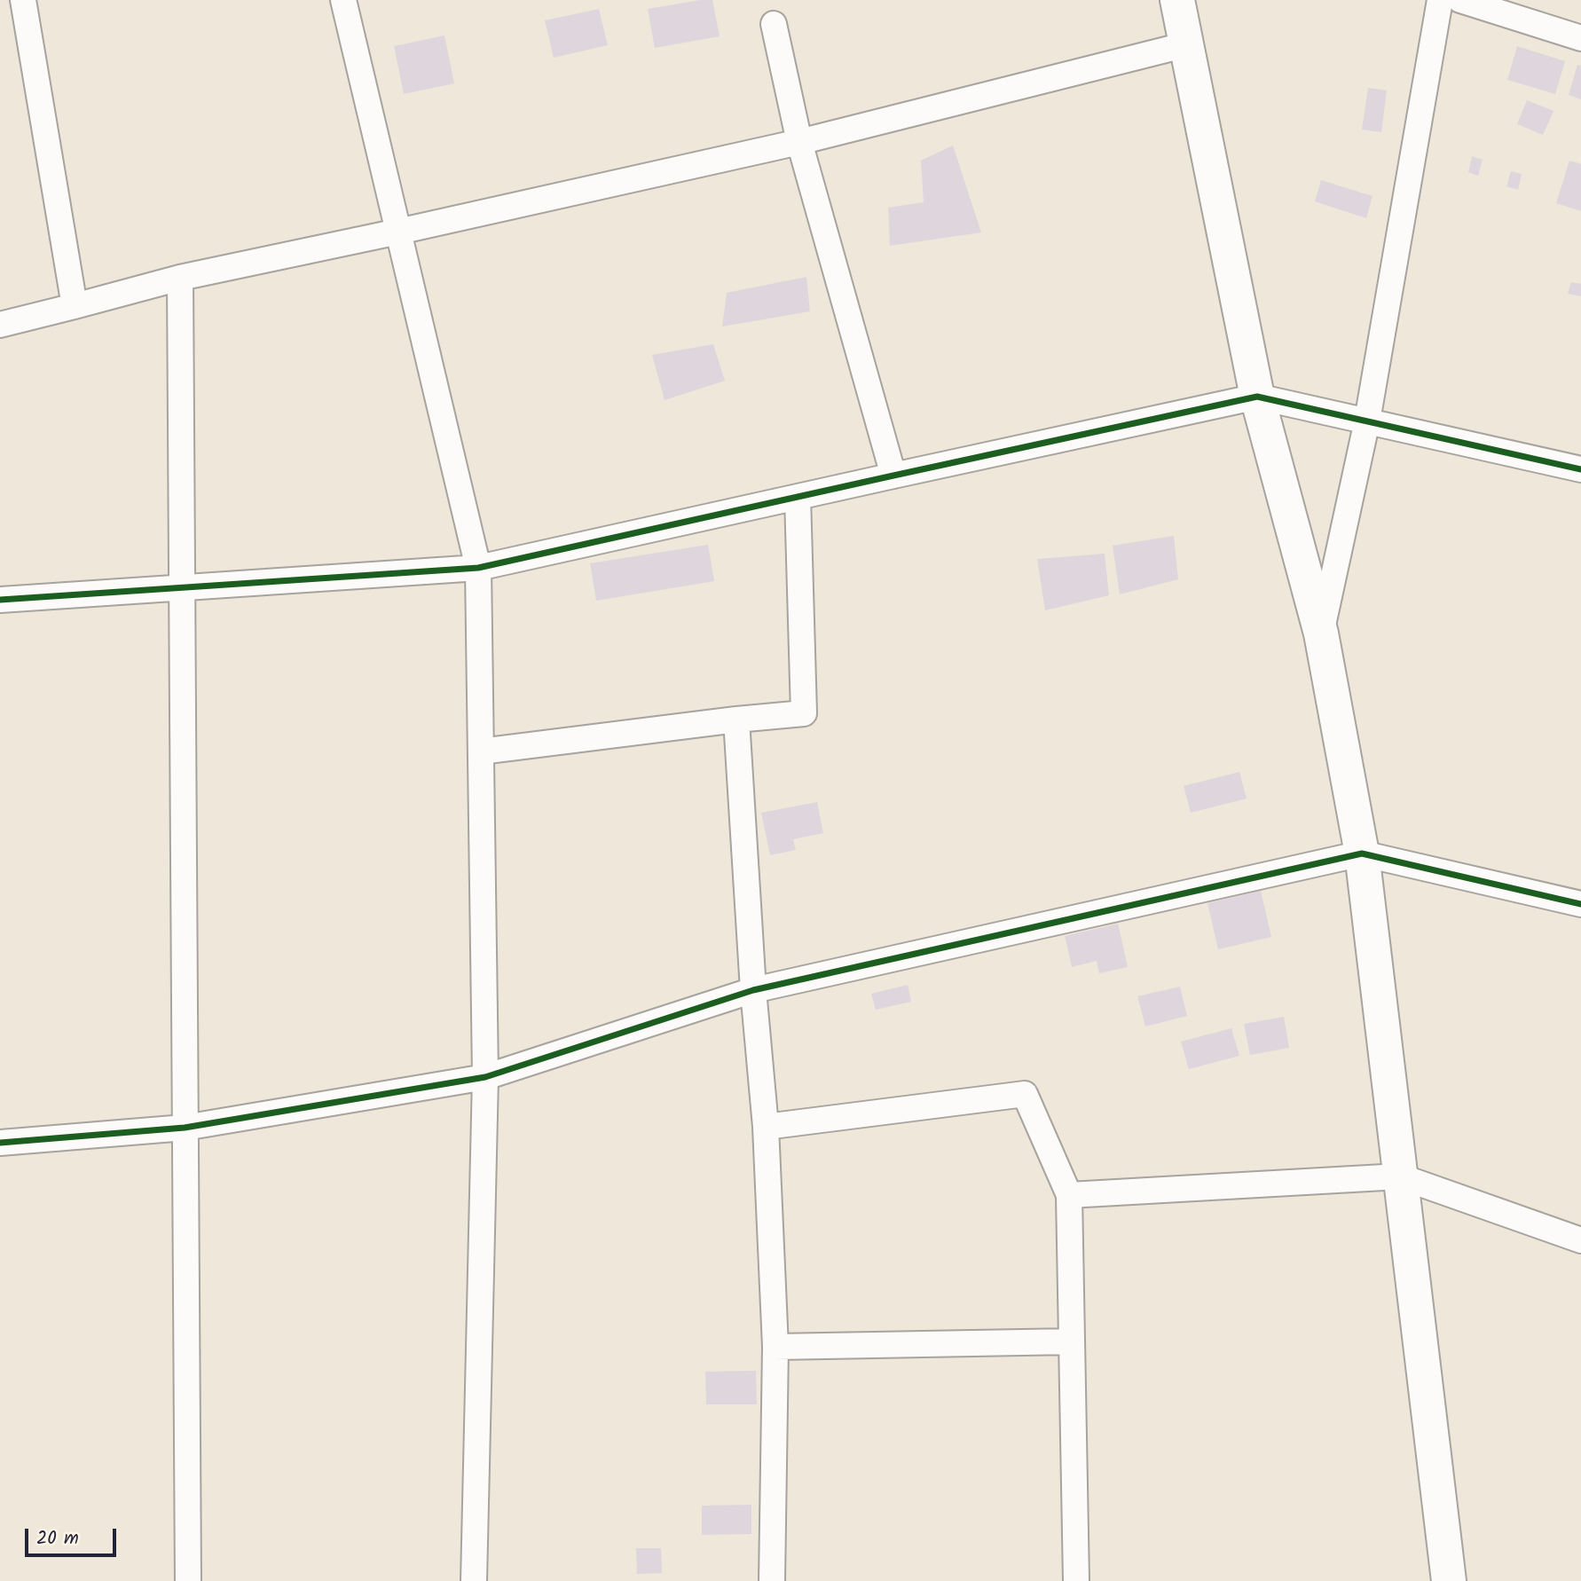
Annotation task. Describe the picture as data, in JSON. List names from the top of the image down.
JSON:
{
  "scale_bar": "20 m"
}
